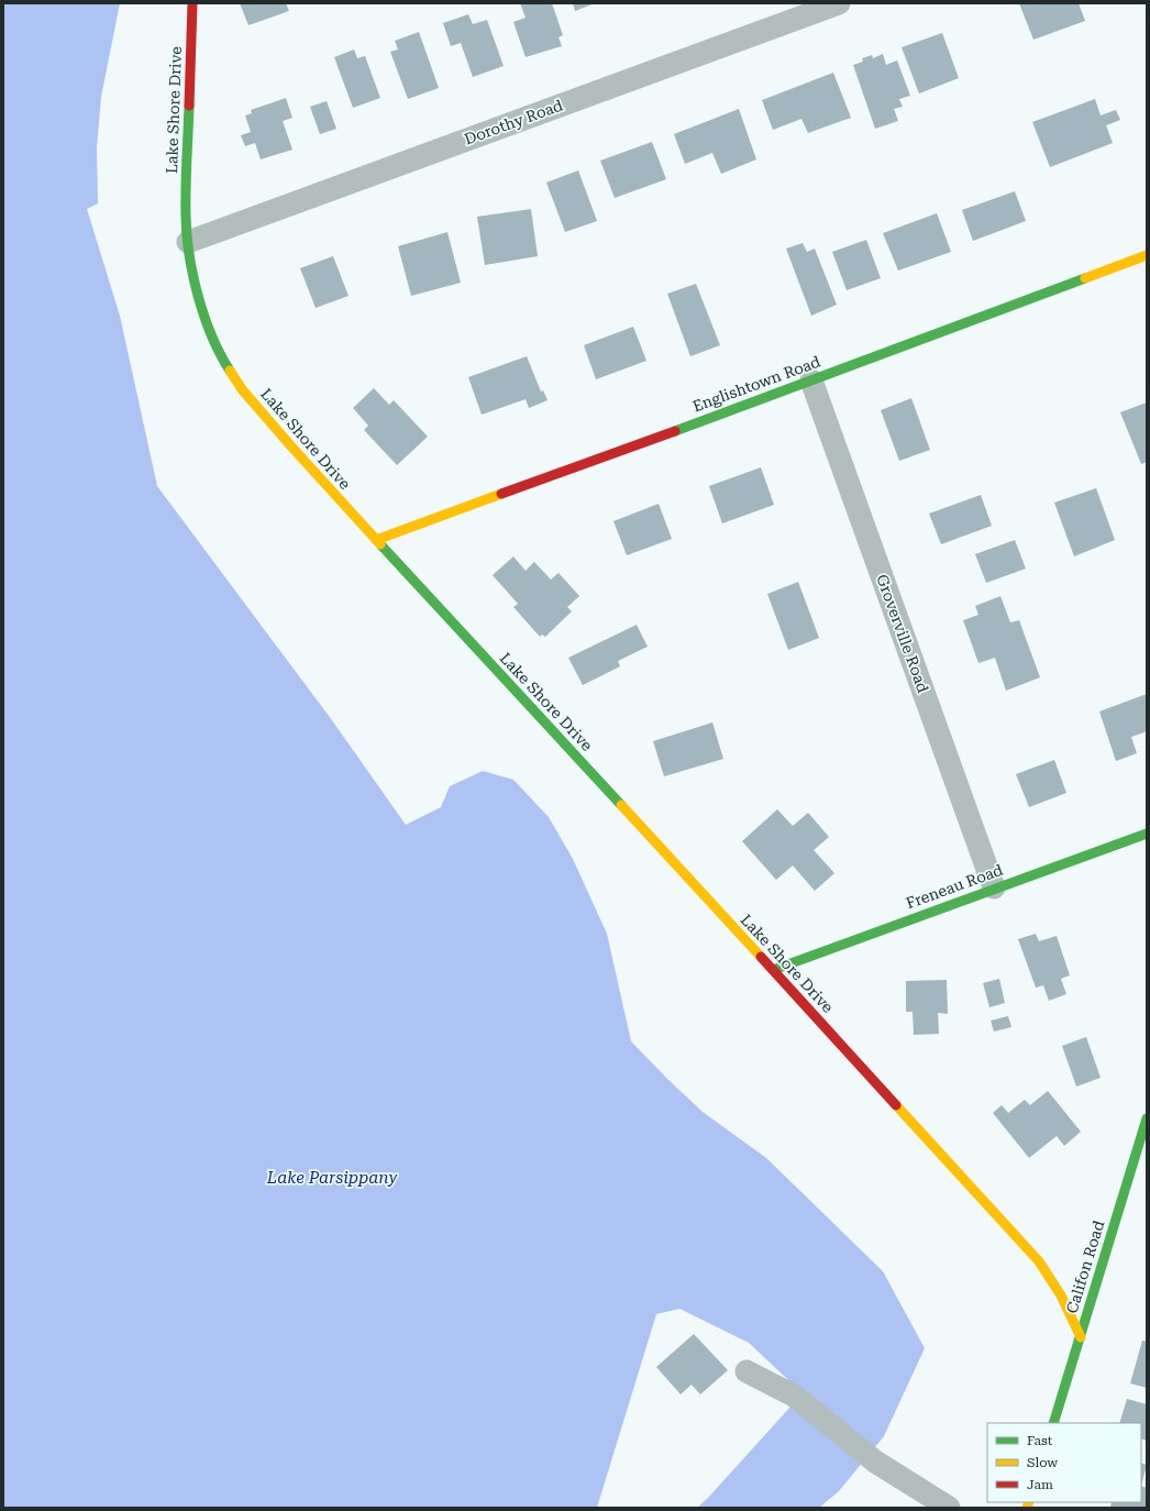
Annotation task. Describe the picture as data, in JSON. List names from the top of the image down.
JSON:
{
  "streets": {
    "street": [
      "Lake Shore Drive",
      "Dorothy Road",
      "Englishtown Road",
      "Groverville Road",
      "Freneau Road",
      "Califon Road"
    ]
  },
  "crossings": [
    ["Lake Shore Drive", "Dorothy Road"],
    ["Lake Shore Drive", "Englishtown Road"],
    ["Lake Shore Drive", "Freneau Road"],
    ["Lake Shore Drive", "Califon Road"],
    ["Englishtown Road", "Groverville Road"],
    ["Groverville Road", "Freneau Road"]
  ],
  "water": ["Lake Parsippany"],
  "legend": ["Fast", "Slow", "Jam"]
}
